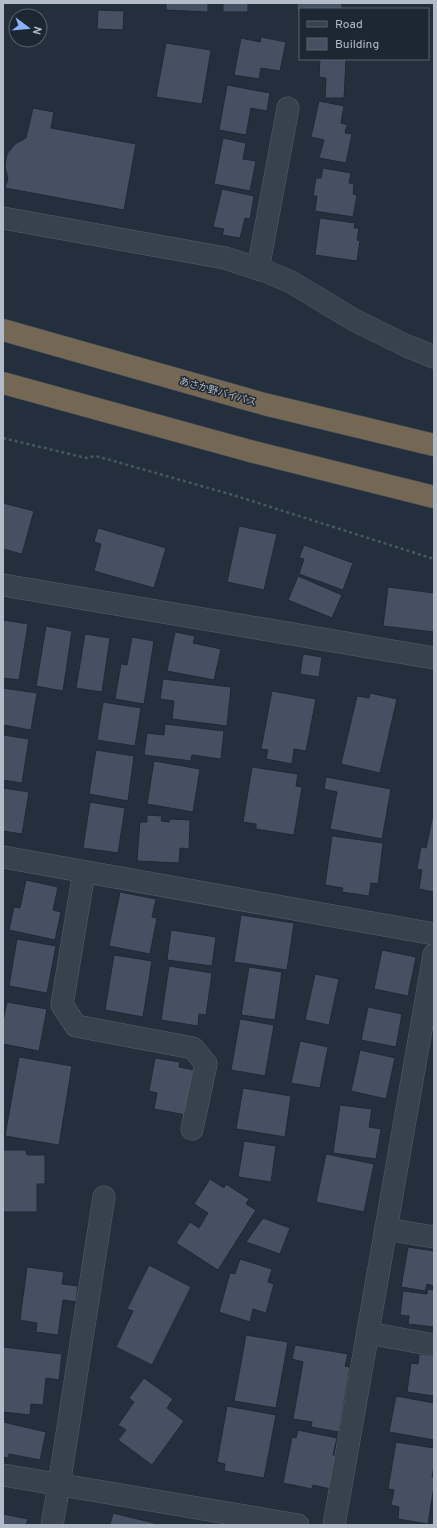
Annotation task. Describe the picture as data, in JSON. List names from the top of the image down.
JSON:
{
  "streets": {
    "highway": ["あさか野バイパス"]
  },
  "legend": ["Road", "Building"],
  "north": "right"
}
